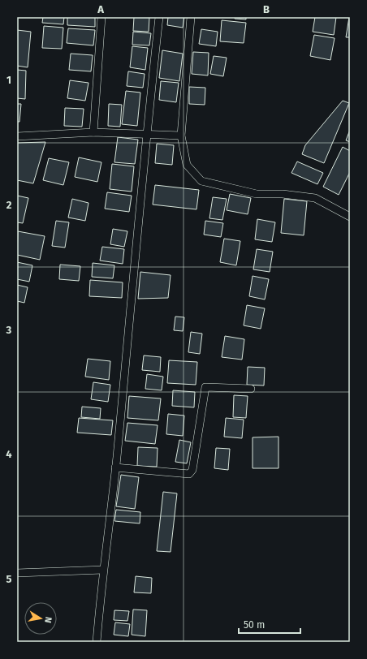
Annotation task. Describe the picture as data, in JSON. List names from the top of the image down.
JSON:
{
  "scale_bar": "50 m",
  "north": "right",
  "grid": {
    "columns": ["A", "B"],
    "rows": [
      "1",
      "2",
      "3",
      "4",
      "5"
    ]
  }
}
